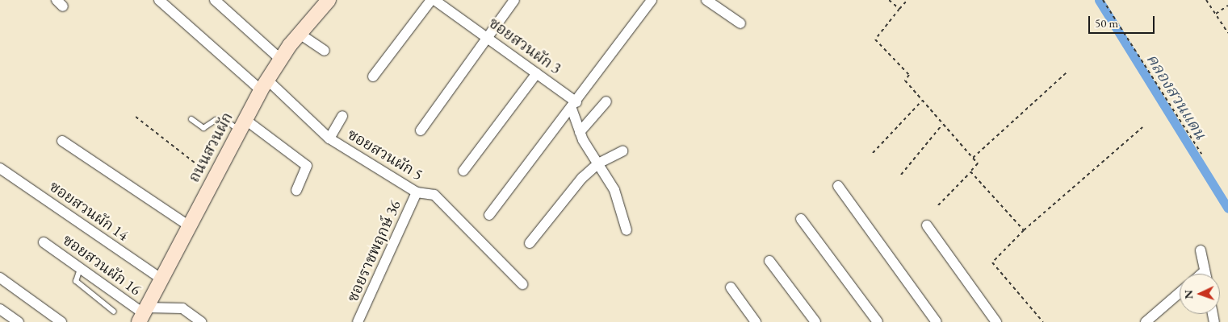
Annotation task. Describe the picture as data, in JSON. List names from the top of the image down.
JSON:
{
  "streets": {
    "street": [
      "ซอยสวนผัก 3",
      "ถนนสวนผัก",
      "ซอยสวนผัก 5",
      "ซอยสวนผัก 14",
      "ซอยราชพฤกษ์ 36",
      "ซอยสวนผัก 16"
    ]
  },
  "crossings": [
    ["ถนนสวนผัก", "ซอยสวนผัก 5"],
    ["ถนนสวนผัก", "ซอยสวนผัก 14"],
    ["ถนนสวนผัก", "ซอยสวนผัก 16"],
    ["ซอยสวนผัก 5", "ซอยราชพฤกษ์ 36"]
  ],
  "water": ["คลองสวนแดน"],
  "scale_bar": "50 m",
  "north": "left"
}
